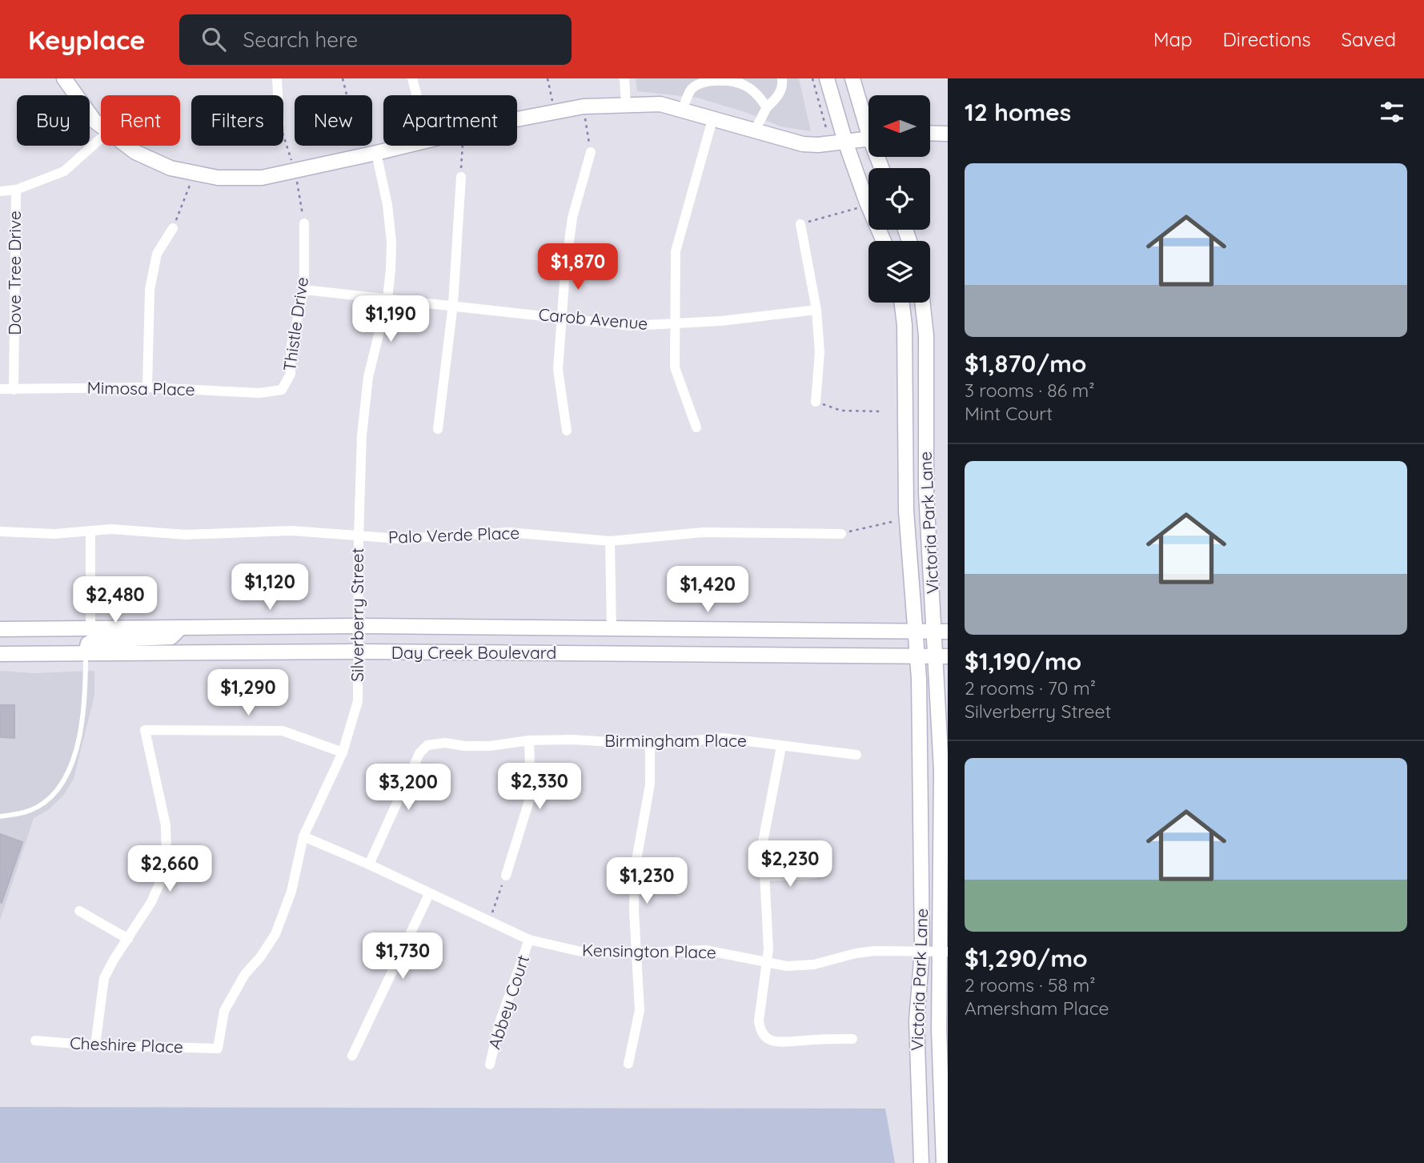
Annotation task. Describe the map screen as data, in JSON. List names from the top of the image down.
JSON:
{
  "streets": {
    "street": [
      "Dove Tree Drive",
      "Carob Avenue",
      "Thistle Drive",
      "Mimosa Place",
      "Victoria Park Lane",
      "Palo Verde Place",
      "Silverberry Street",
      "Day Creek Boulevard",
      "Birmingham Place",
      "Kensington Place",
      "Abbey Court",
      "Cheshire Place"
    ]
  },
  "crossings": [
    ["Dove Tree Drive", "Mimosa Place"],
    ["Carob Avenue", "Thistle Drive"],
    ["Carob Avenue", "Silverberry Street"],
    ["Thistle Drive", "Mimosa Place"],
    ["Victoria Park Lane", "Day Creek Boulevard"],
    ["Victoria Park Lane", "Kensington Place"],
    ["Palo Verde Place", "Silverberry Street"],
    ["Silverberry Street", "Day Creek Boulevard"],
    ["Silverberry Street", "Kensington Place"],
    ["Silverberry Street", "Cheshire Place"],
    ["Birmingham Place", "Kensington Place"],
    ["Kensington Place", "Abbey Court"]
  ],
  "north": "left",
  "page": {
    "header": "Keyplace",
    "search": "Search here",
    "nav": ["Map", "Directions", "Saved"],
    "heading": "12 homes",
    "chip": [
      "Buy",
      "Rent",
      "Filters",
      "New",
      "Apartment"
    ],
    "list": [
      {
        "name": "$1,870/mo",
        "note": "3 rooms · 86 m² · Mint Court"
      },
      {
        "name": "$1,190/mo",
        "note": "2 rooms · 70 m² · Silverberry Street"
      },
      {
        "name": "$1,290/mo",
        "note": "2 rooms · 58 m² · Amersham Place"
      }
    ],
    "price": [
      "$1,870",
      "$1,190",
      "$1,120",
      "$1,420",
      "$2,480",
      "$1,290",
      "$2,330",
      "$3,200",
      "$2,230",
      "$2,660",
      "$1,230",
      "$1,730"
    ]
  }
}
